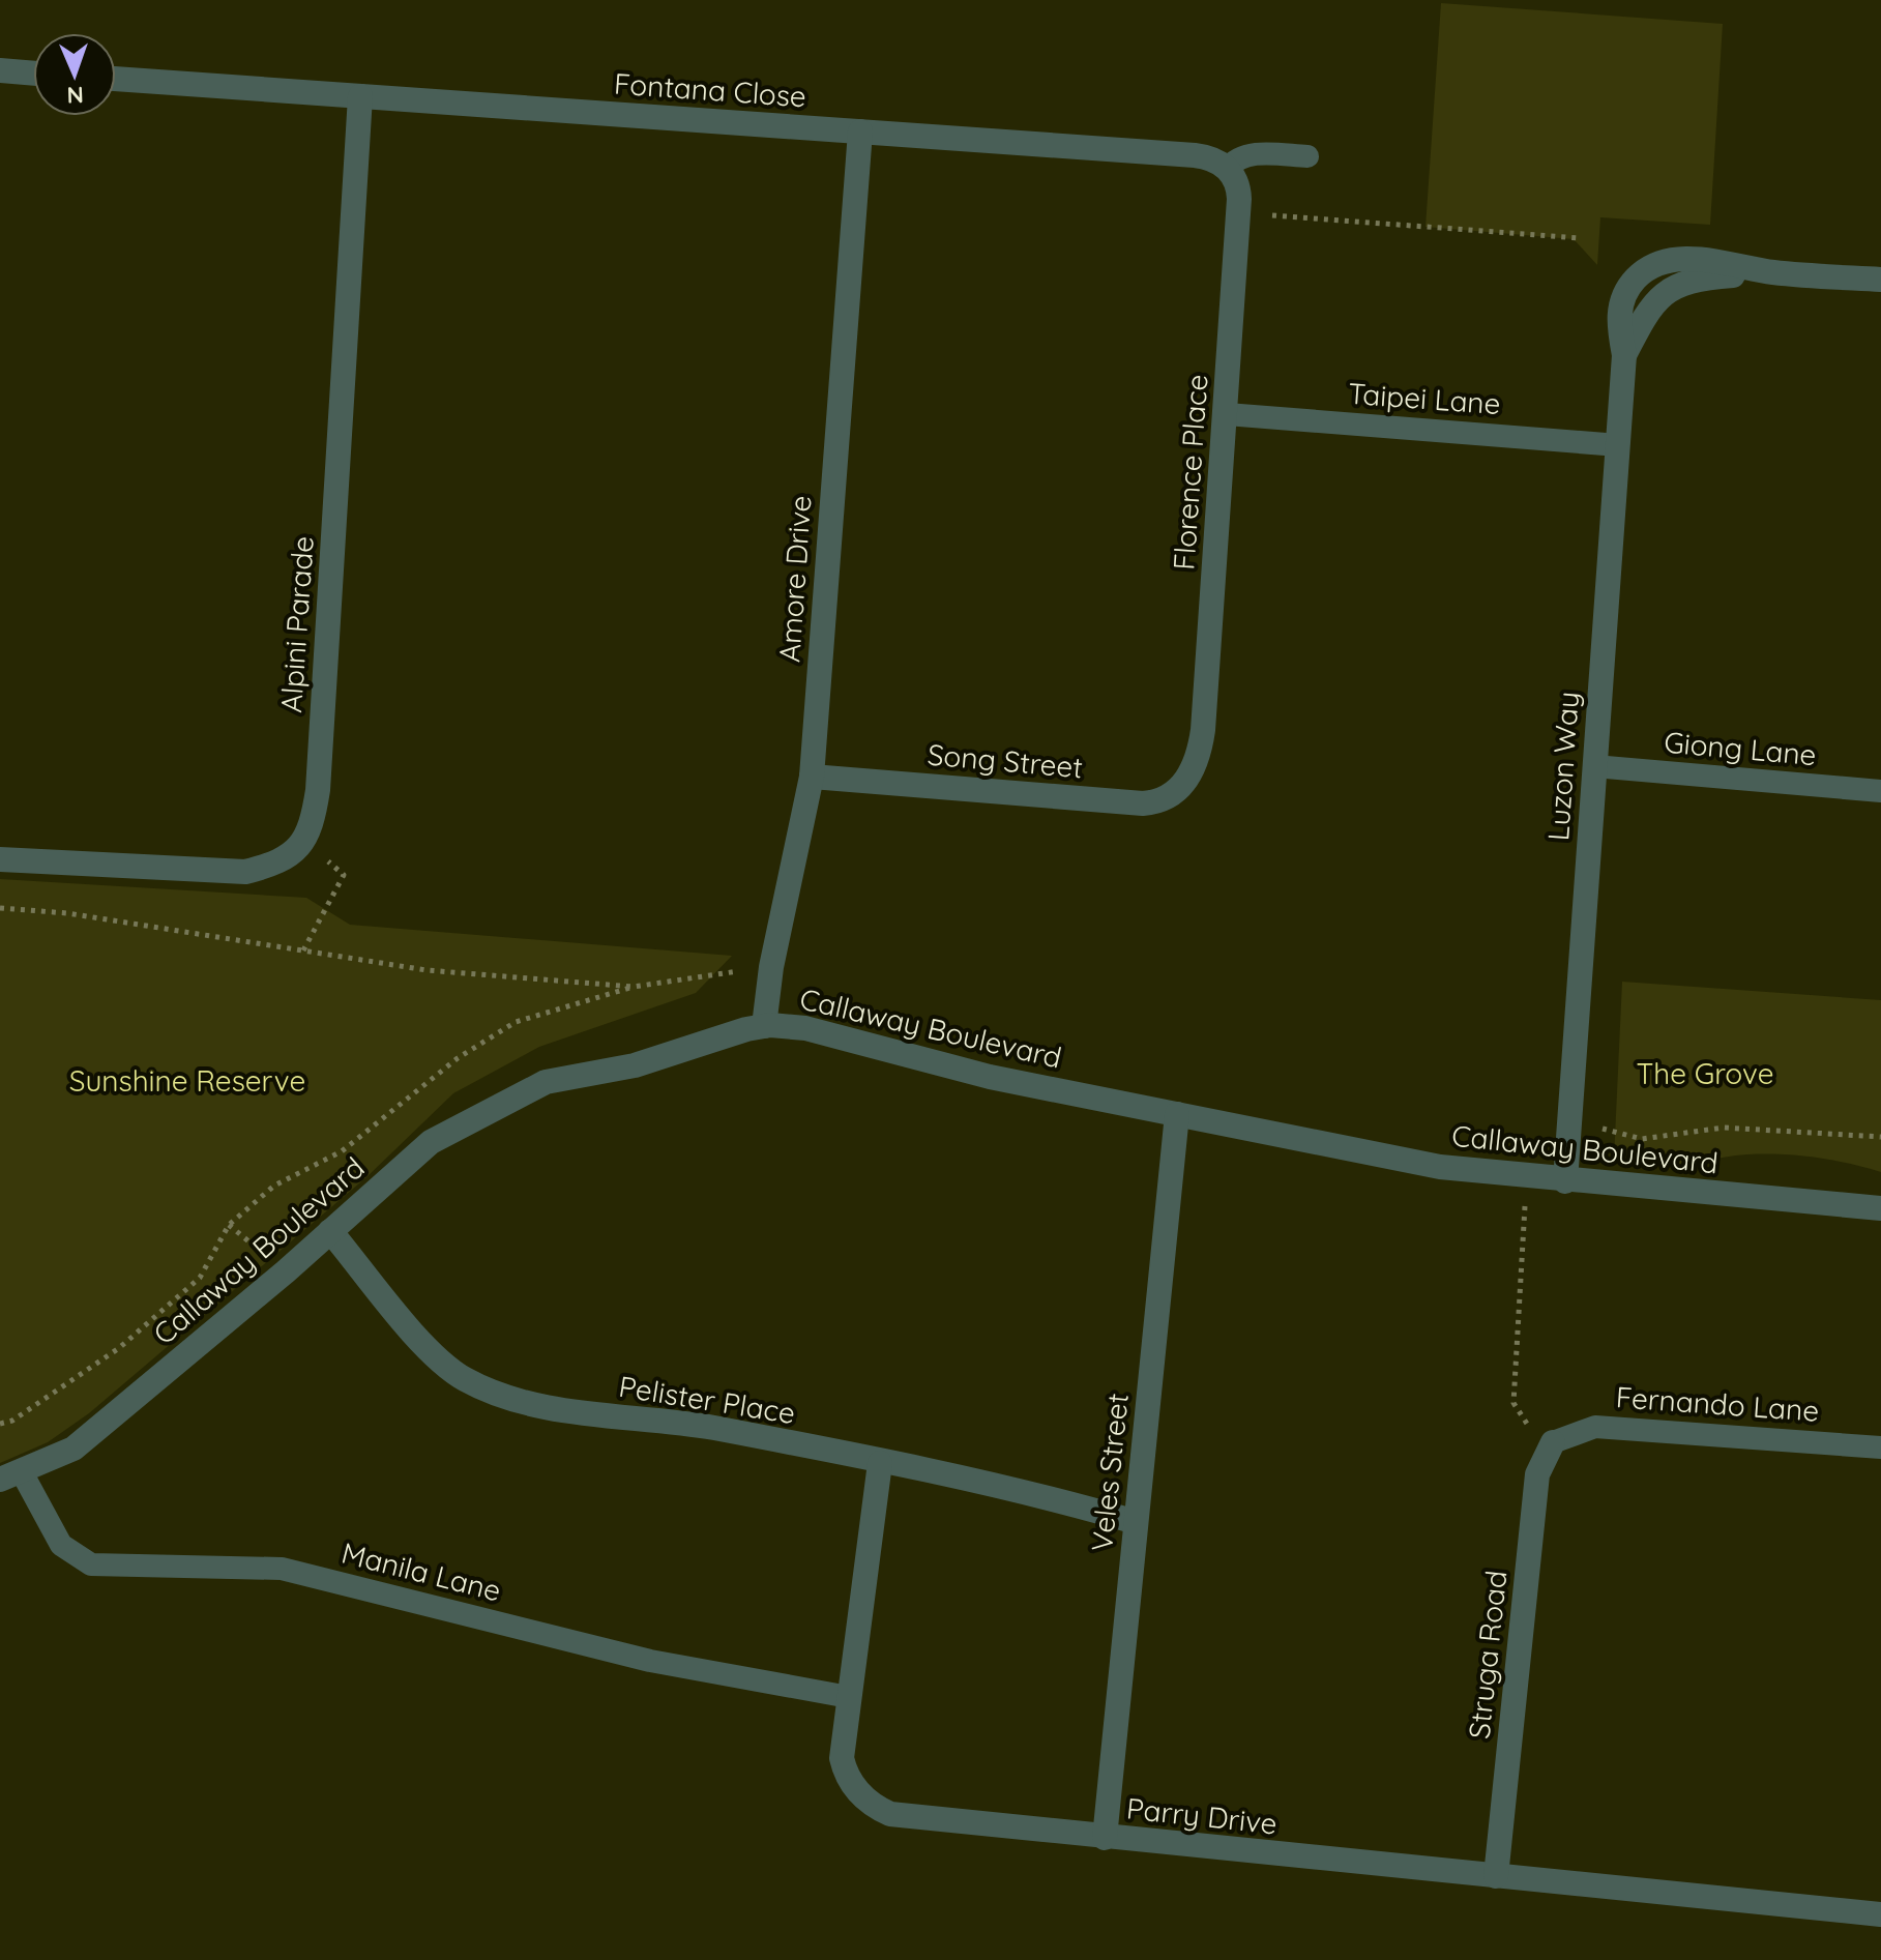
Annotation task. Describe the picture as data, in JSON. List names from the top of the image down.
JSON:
{
  "streets": {
    "street": [
      "Fontana Close",
      "Florence Place",
      "Amore Drive",
      "Alpini Parade",
      "Song Street",
      "Luzon Way",
      "Callaway Boulevard",
      "Pelister Place",
      "Veles Street",
      "Struga Road",
      "Parry Drive"
    ],
    "lane": [
      "Taipei Lane",
      "Giong Lane",
      "Fernando Lane",
      "Manila Lane"
    ]
  },
  "crossings": [
    ["Fontana Close", "Florence Place"],
    ["Fontana Close", "Amore Drive"],
    ["Fontana Close", "Alpini Parade"],
    ["Taipei Lane", "Florence Place"],
    ["Taipei Lane", "Luzon Way"],
    ["Florence Place", "Song Street"],
    ["Amore Drive", "Song Street"],
    ["Amore Drive", "Callaway Boulevard"],
    ["Giong Lane", "Luzon Way"],
    ["Luzon Way", "Callaway Boulevard"],
    ["Callaway Boulevard", "Pelister Place"],
    ["Callaway Boulevard", "Veles Street"],
    ["Callaway Boulevard", "Manila Lane"],
    ["Pelister Place", "Veles Street"],
    ["Pelister Place", "Parry Drive"],
    ["Fernando Lane", "Struga Road"],
    ["Veles Street", "Parry Drive"],
    ["Manila Lane", "Parry Drive"],
    ["Struga Road", "Parry Drive"]
  ],
  "parks": ["The Grove", "Sunshine Reserve"],
  "north": "bottom"
}
